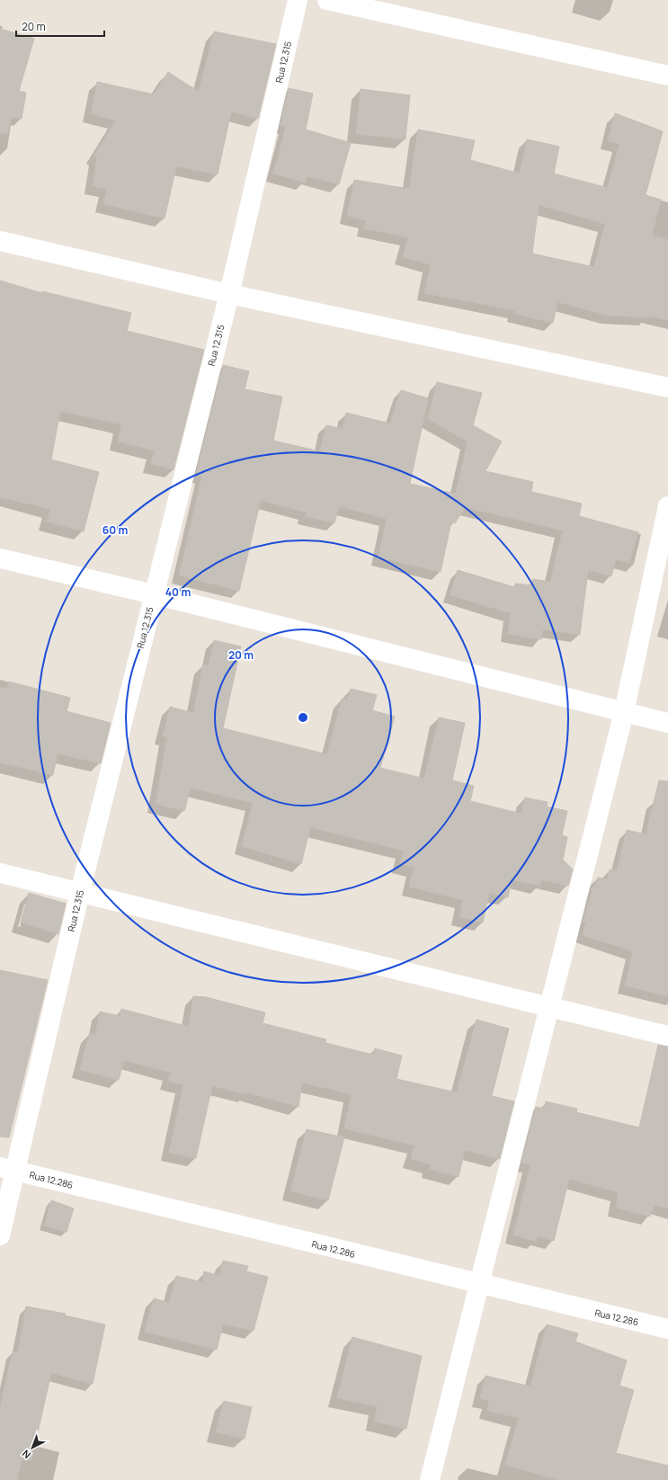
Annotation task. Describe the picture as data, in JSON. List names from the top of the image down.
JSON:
{
  "streets": {
    "street": ["Rua 12.315", "Rua 12.286"]
  },
  "crossings": [
    ["Rua 12.315", "Rua 12.286"]
  ],
  "scale_bar": "20 m",
  "north": "bottom left",
  "rings": ["60 m", "40 m", "20 m"]
}
